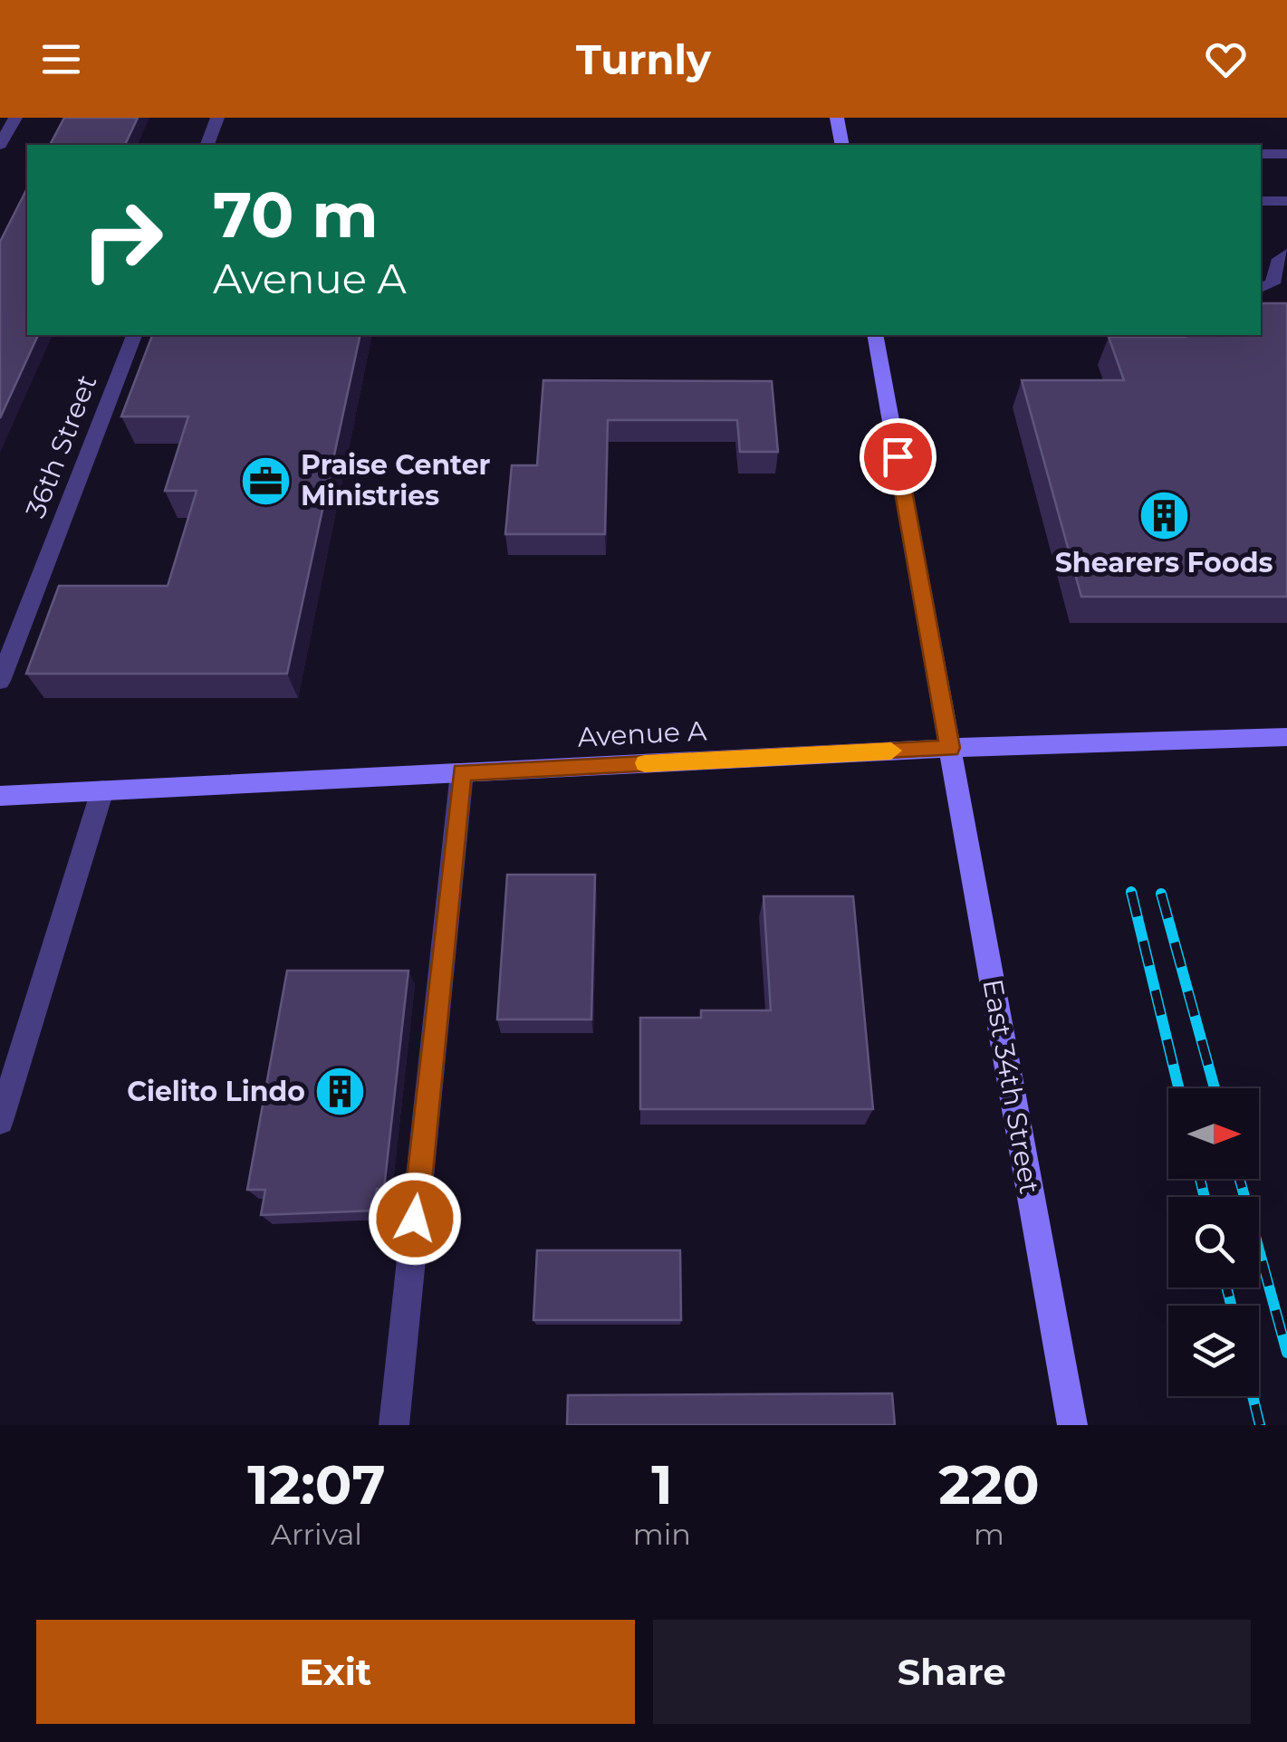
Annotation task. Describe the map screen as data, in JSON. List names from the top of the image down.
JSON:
{
  "streets": {
    "main road": ["Avenue A", "East 34th Street"],
    "street": ["36th Street"]
  },
  "crossings": [
    ["Avenue A", "East 34th Street"]
  ],
  "places": {
    "office": ["Praise Center Ministries"],
    "building": ["Shearers Foods", "Cielito Lindo"]
  },
  "north": "right",
  "page": {
    "header": "Turnly",
    "turn": ["70 m", "Avenue A"],
    "eta": [
      "12:07",
      "Arrival",
      "1",
      "min",
      "220",
      "m"
    ],
    "buttons": ["Exit", "Share"]
  }
}
